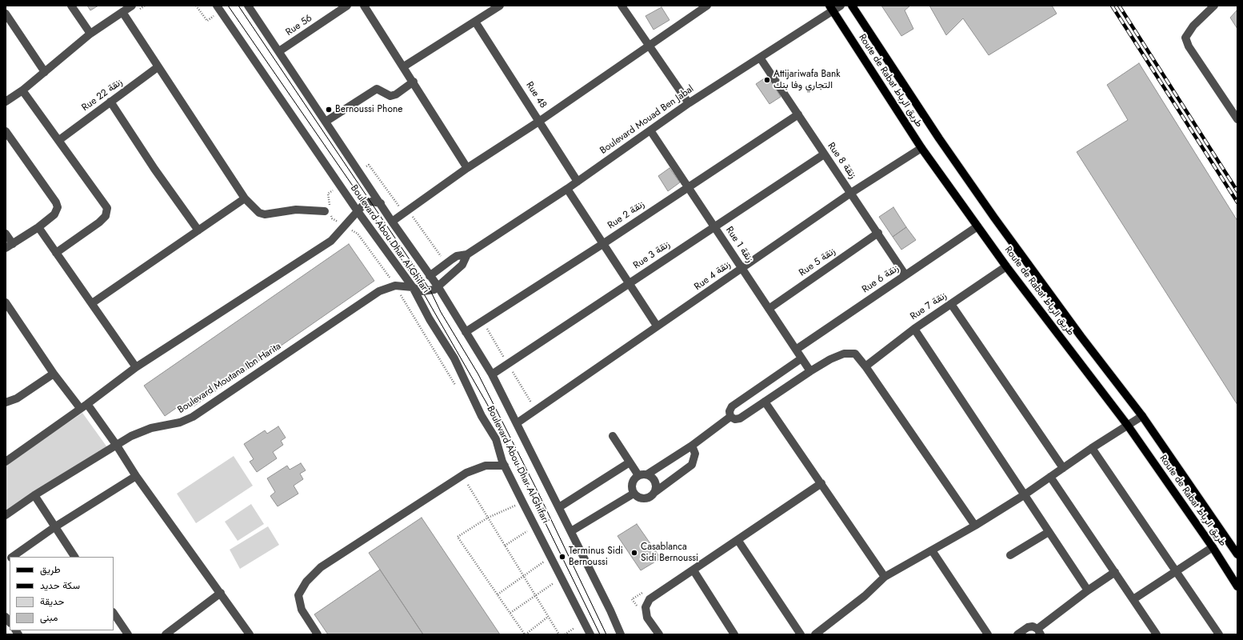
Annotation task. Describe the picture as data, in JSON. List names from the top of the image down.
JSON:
{
  "streets": {
    "main road": ["Route de Rabat طريق الرباط"],
    "street": [
      "Rue 56",
      "Rue 22 زنقة",
      "Rue 48",
      "Boulevard Mouad Ben Jabal",
      "Rue 8 زنقة",
      "Rue 2 زنقة",
      "Boulevard Abou Dhar Al-Ghifari",
      "Rue 1 زنقة",
      "Rue 3 زنقة",
      "Rue 5 زنقة",
      "Rue 4 زنقة",
      "Rue 6 زنقة",
      "Rue 7 زنقة",
      "Boulevard Moutana Ibn Harita"
    ]
  },
  "crossings": [
    ["Rue 56", "Boulevard Abou Dhar Al-Ghifari"],
    ["Route de Rabat طريق الرباط", "Boulevard Mouad Ben Jabal"],
    ["Route de Rabat طريق الرباط", "Rue 4 زنقة"],
    ["Route de Rabat طريق الرباط", "Rue 6 زنقة"],
    ["Route de Rabat طريق الرباط", "Rue 7 زنقة"],
    ["Rue 48", "Boulevard Mouad Ben Jabal"],
    ["Boulevard Mouad Ben Jabal", "Rue 8 زنقة"],
    ["Boulevard Mouad Ben Jabal", "Boulevard Abou Dhar Al-Ghifari"],
    ["Boulevard Mouad Ben Jabal", "Rue 1 زنقة"],
    ["Boulevard Mouad Ben Jabal", "Boulevard Moutana Ibn Harita"],
    ["Rue 8 زنقة", "Rue 2 زنقة"],
    ["Rue 8 زنقة", "Rue 3 زنقة"],
    ["Rue 8 زنقة", "Rue 5 زنقة"],
    ["Rue 8 زنقة", "Rue 4 زنقة"],
    ["Rue 8 زنقة", "Rue 6 زنقة"],
    ["Rue 2 زنقة", "Boulevard Abou Dhar Al-Ghifari"],
    ["Rue 2 زنقة", "Rue 1 زنقة"],
    ["Boulevard Abou Dhar Al-Ghifari", "Rue 3 زنقة"],
    ["Boulevard Abou Dhar Al-Ghifari", "Rue 4 زنقة"],
    ["Boulevard Abou Dhar Al-Ghifari", "Boulevard Moutana Ibn Harita"],
    ["Rue 1 زنقة", "Rue 3 زنقة"],
    ["Rue 1 زنقة", "Rue 5 زنقة"],
    ["Rue 1 زنقة", "Rue 4 زنقة"],
    ["Rue 1 زنقة", "Rue 6 زنقة"]
  ],
  "places": [
    "Attijariwafa Bank التجاري وفا بنك",
    "Bernoussi Phone",
    "Casablanca Sidi Bernoussi",
    "Terminus Sidi Bernoussi"
  ],
  "legend": [
    "طريق",
    "سكة حديد",
    "حديقة",
    "مبنى"
  ]
}
